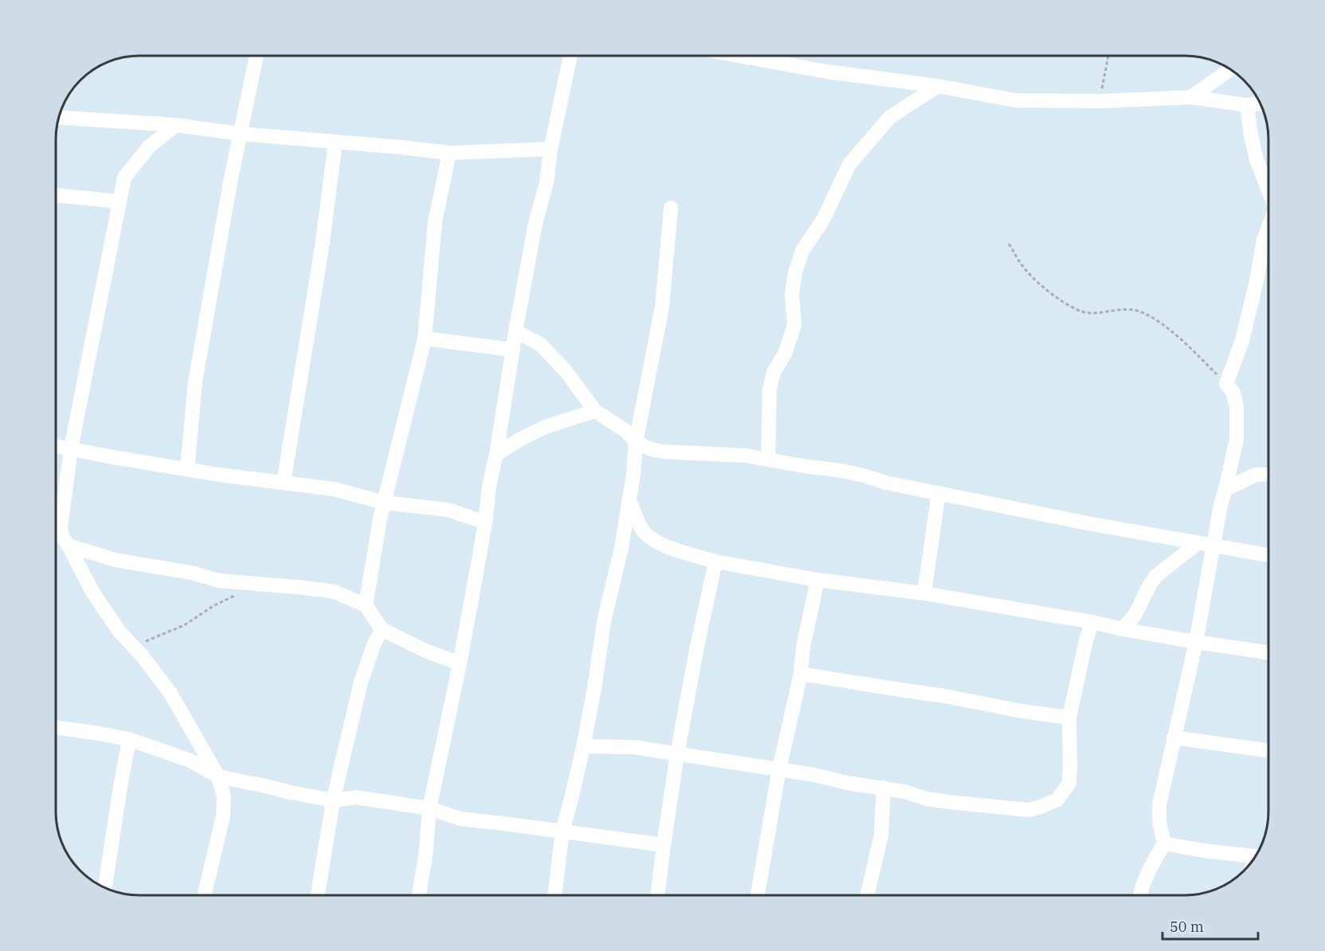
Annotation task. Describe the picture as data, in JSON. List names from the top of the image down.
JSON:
{
  "scale_bar": "50 m"
}
